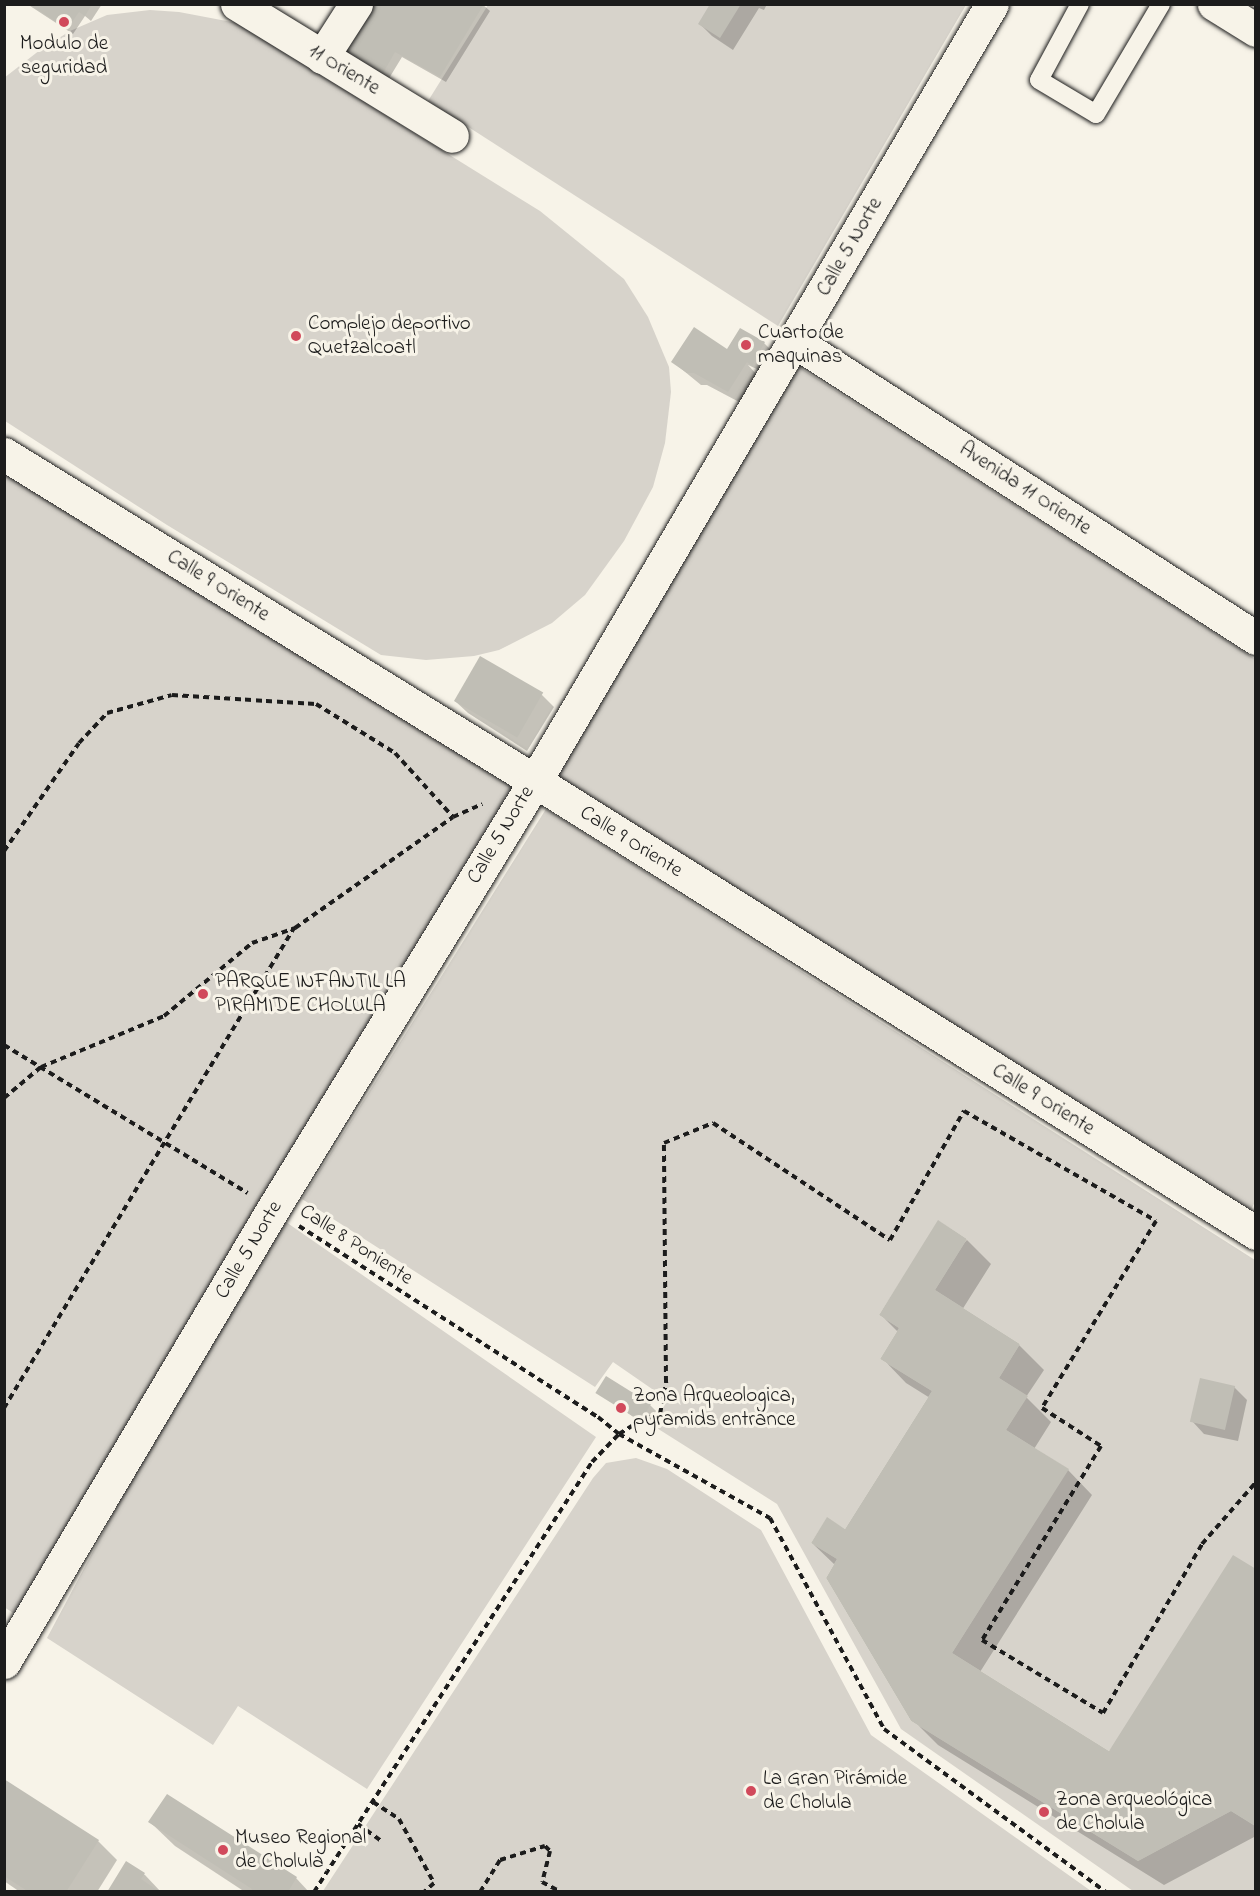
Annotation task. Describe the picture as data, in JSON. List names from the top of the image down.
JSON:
{
  "streets": {
    "street": [
      "11 Oriente",
      "Calle 5 Norte",
      "Avenida 11 Oriente",
      "Calle 9 Oriente"
    ],
    "path": ["Calle 8 Poniente"]
  },
  "crossings": [
    ["Calle 5 Norte", "Avenida 11 Oriente"],
    ["Calle 5 Norte", "Calle 9 Oriente"],
    ["Calle 5 Norte", "Calle 8 Poniente"]
  ],
  "places": [
    "Modulo de seguridad",
    "Complejo deportivo Quetzalcoatl",
    "Cuarto de maquinas",
    "PARQUE INFANTIL LA PIRAMIDE CHOLULA",
    "Zona Arqueologica, pyramids entrance",
    "La Gran Pirámide de Cholula",
    "Zona arqueológica de Cholula",
    "Museo Regional de Cholula"
  ]
}
